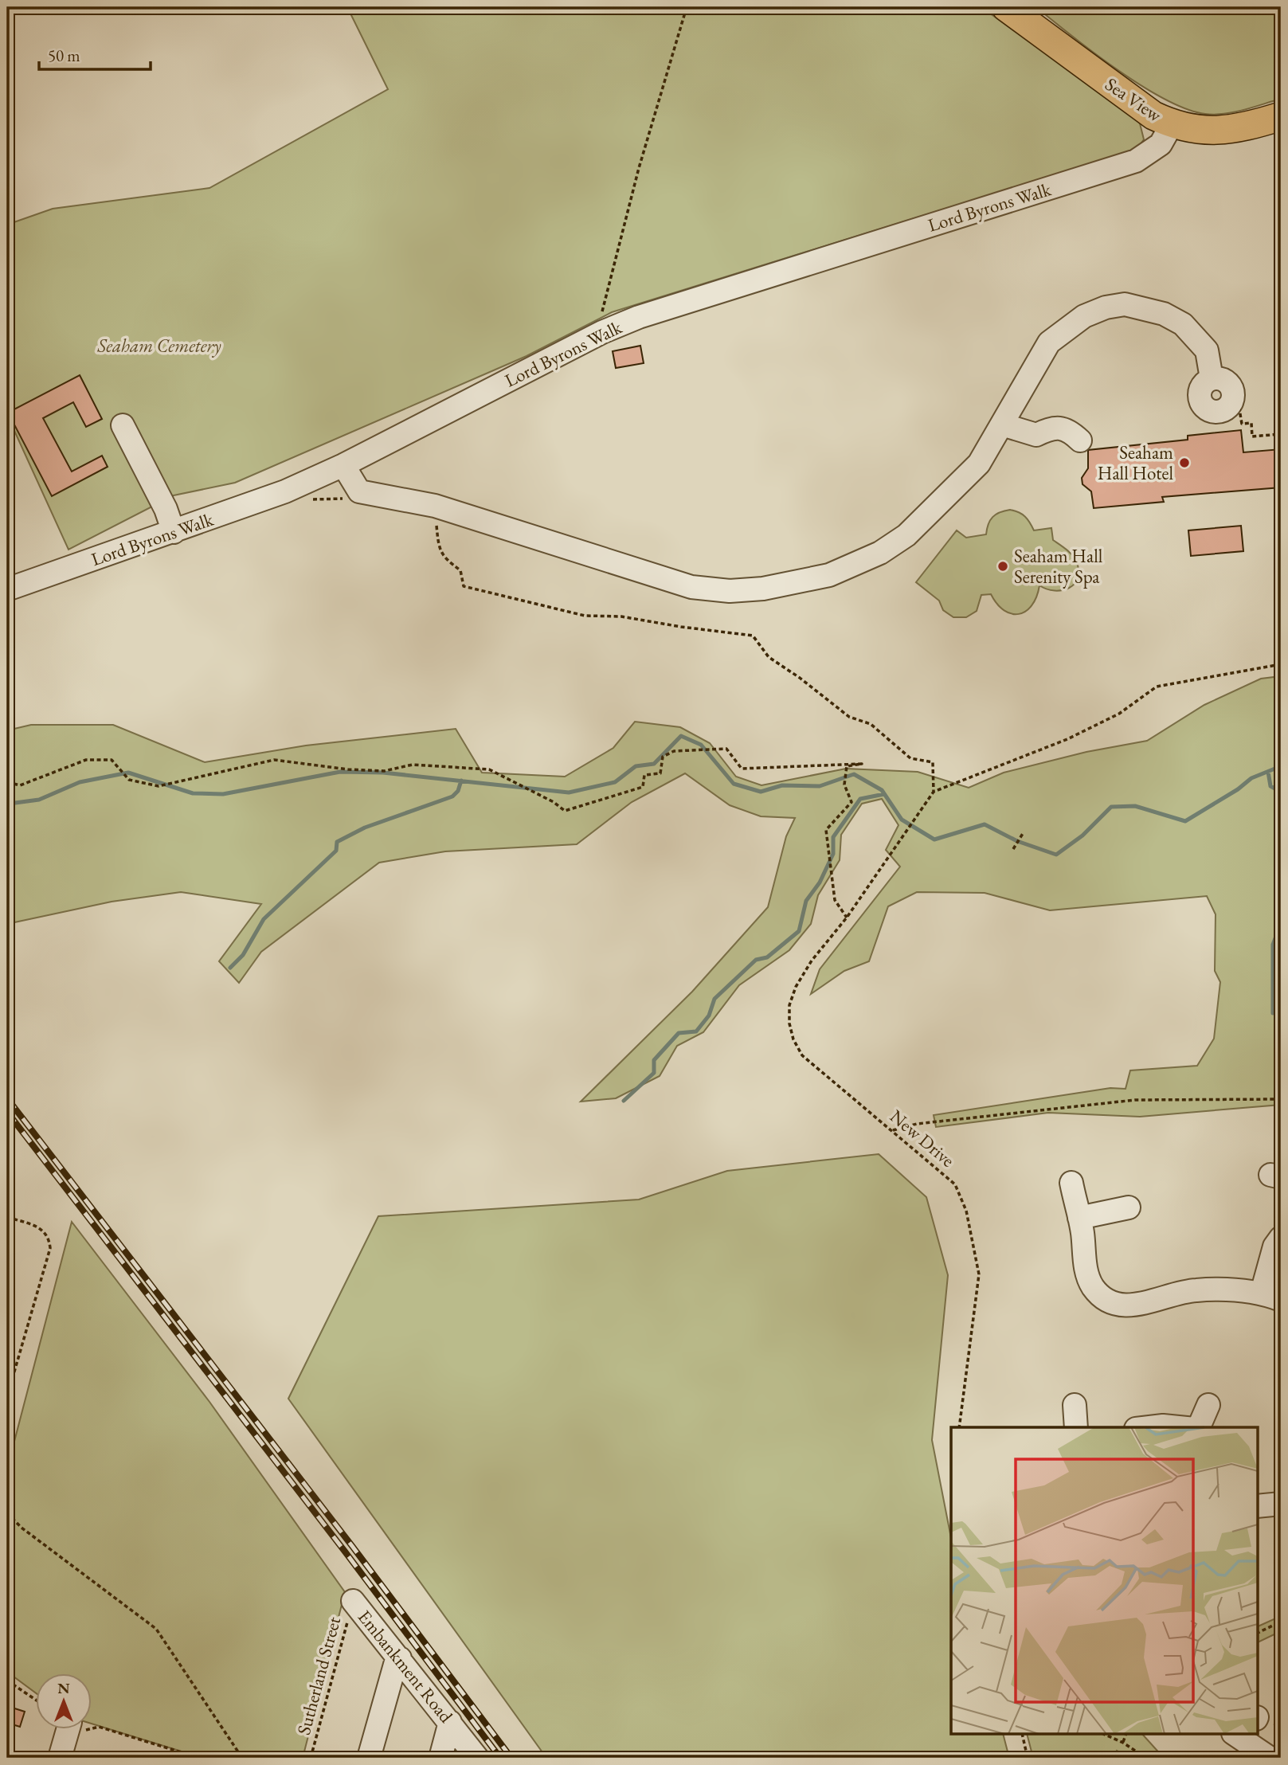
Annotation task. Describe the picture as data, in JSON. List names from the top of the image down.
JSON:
{
  "streets": {
    "main road": ["Sea View"],
    "street": ["Lord Byrons Walk", "Embankment Road"],
    "path": ["New Drive", "Sutherland Street"]
  },
  "crossings": [
    ["Sea View", "Lord Byrons Walk"],
    ["Embankment Road", "Sutherland Street"]
  ],
  "parks": ["Seaham Cemetery"],
  "places": ["Seaham Hall Hotel", "Seaham Hall Serenity Spa"],
  "scale_bar": "50 m",
  "north": "top"
}
